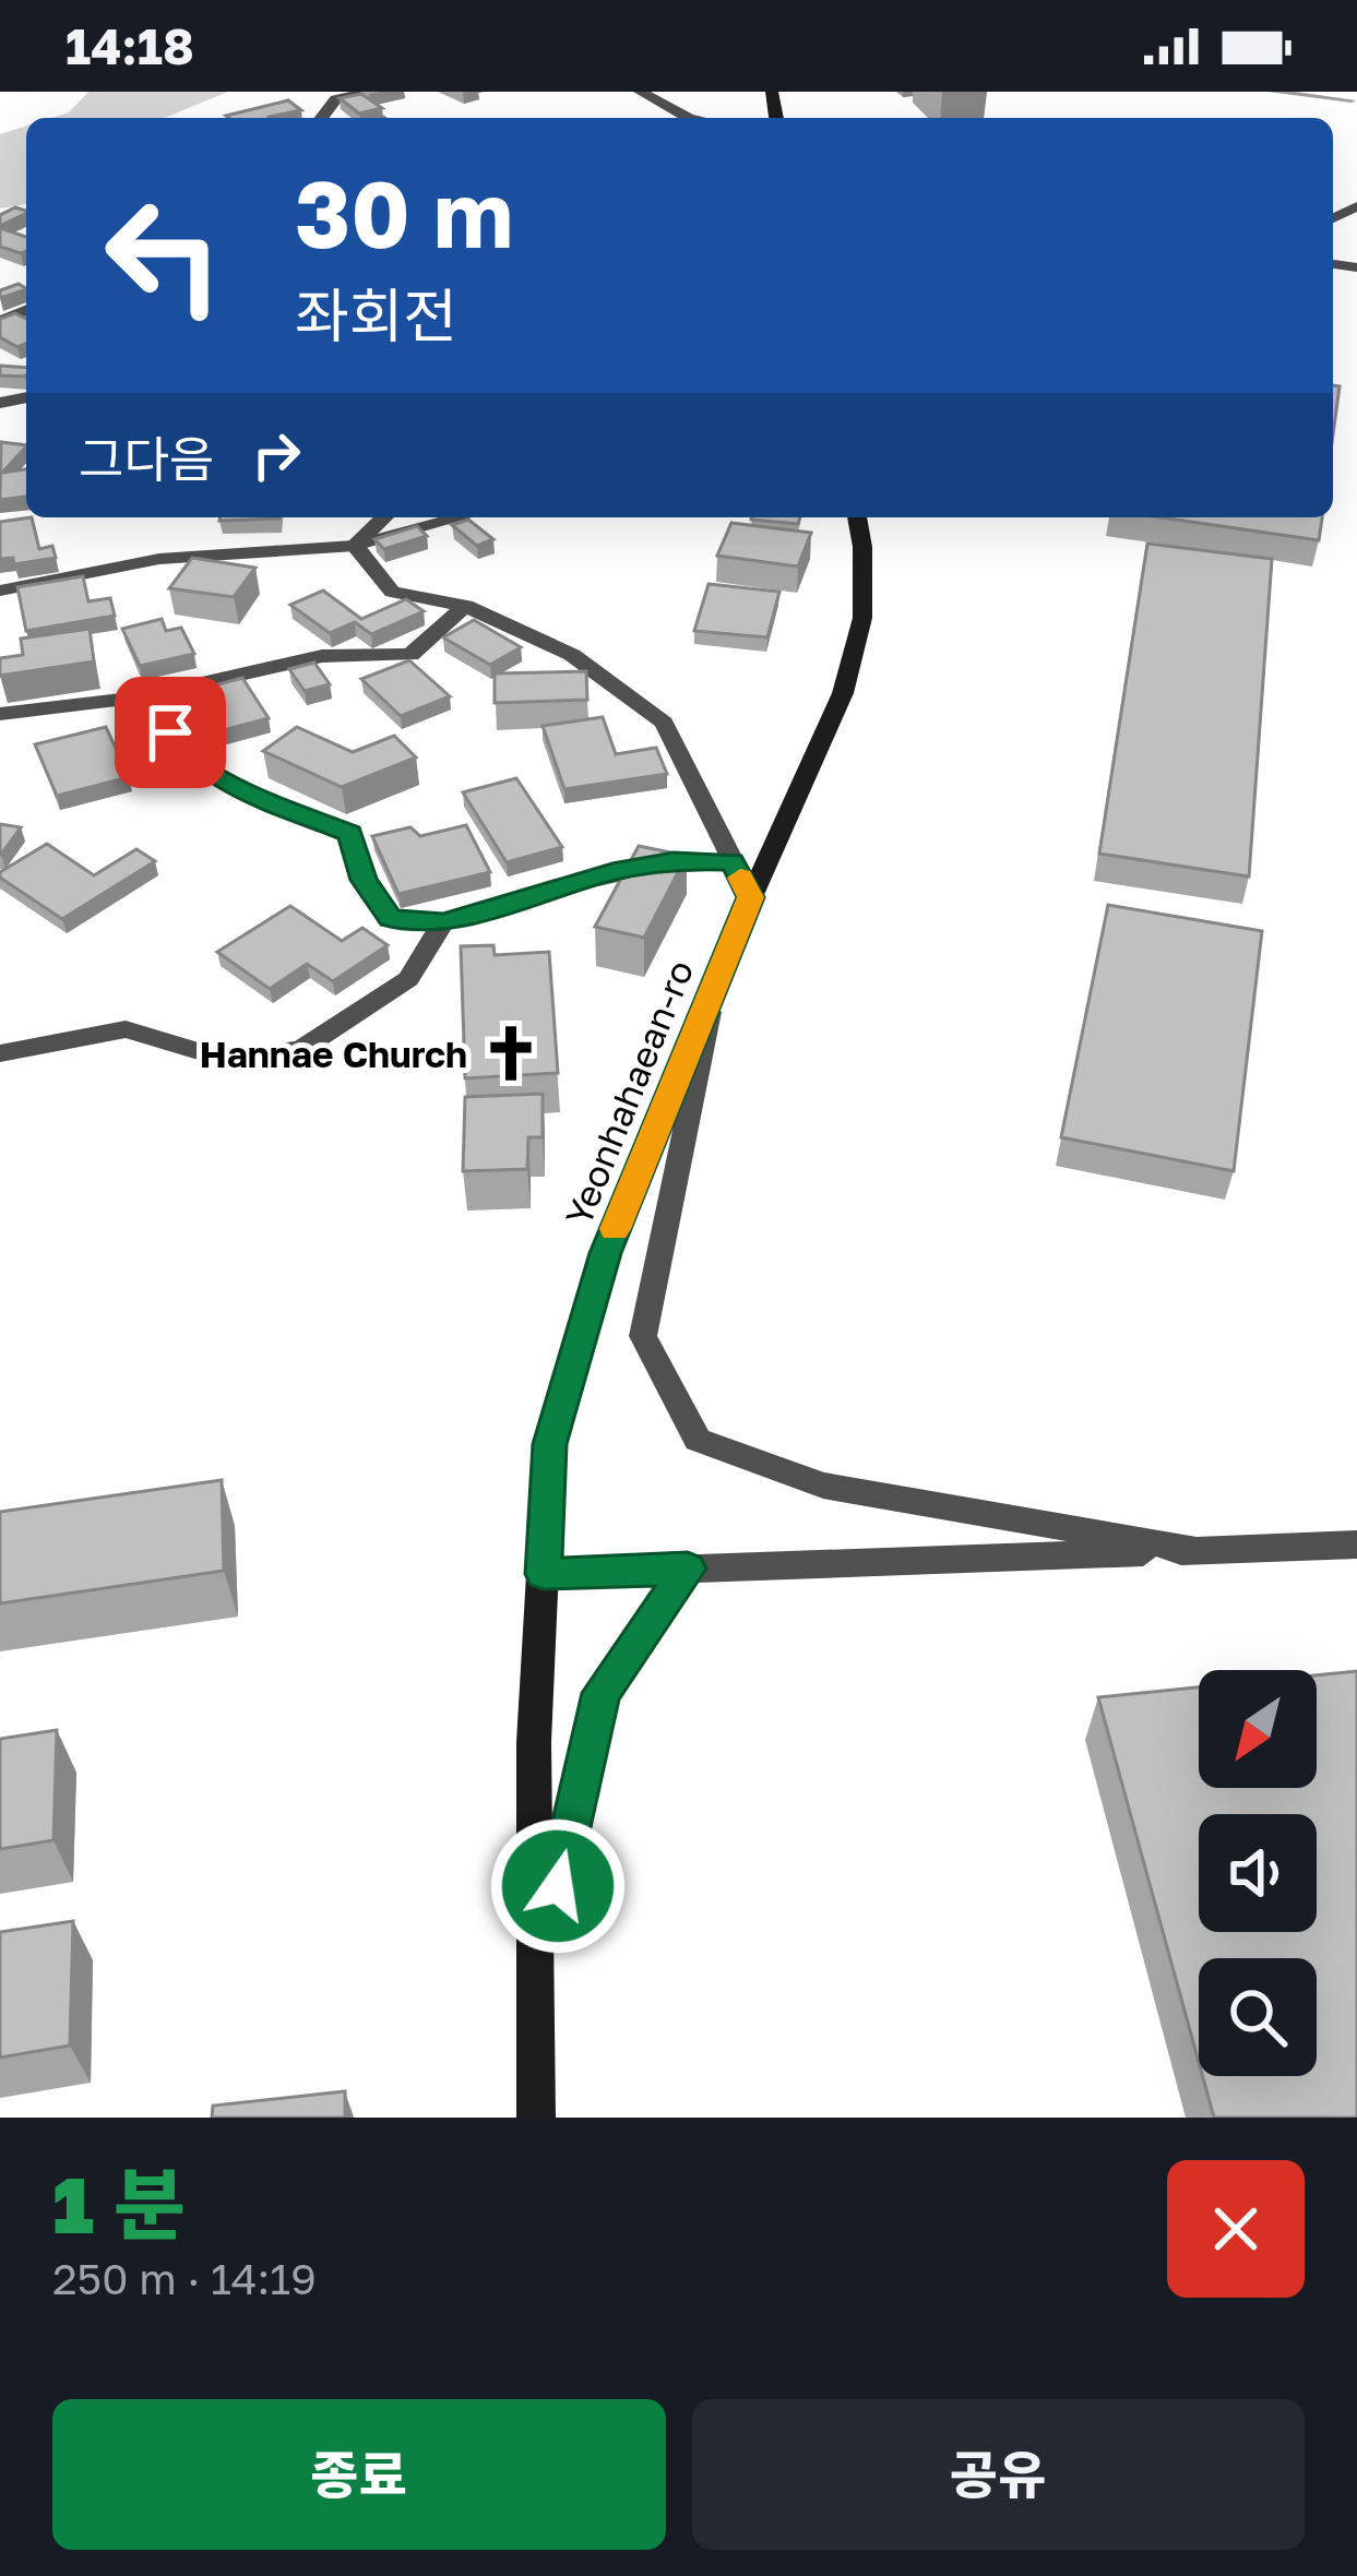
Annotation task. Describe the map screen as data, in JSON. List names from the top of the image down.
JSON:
{
  "streets": {
    "street": ["Yeonhahaean-ro"]
  },
  "places": {
    "church": ["Hannae Church"]
  },
  "north": "bottom left",
  "page": {
    "status": "14:18",
    "turn": ["30 m", "좌회전"],
    "then": "그다음",
    "heading": ["1 분", "250 m · 14:19"],
    "buttons": ["종료", "공유"]
  }
}
